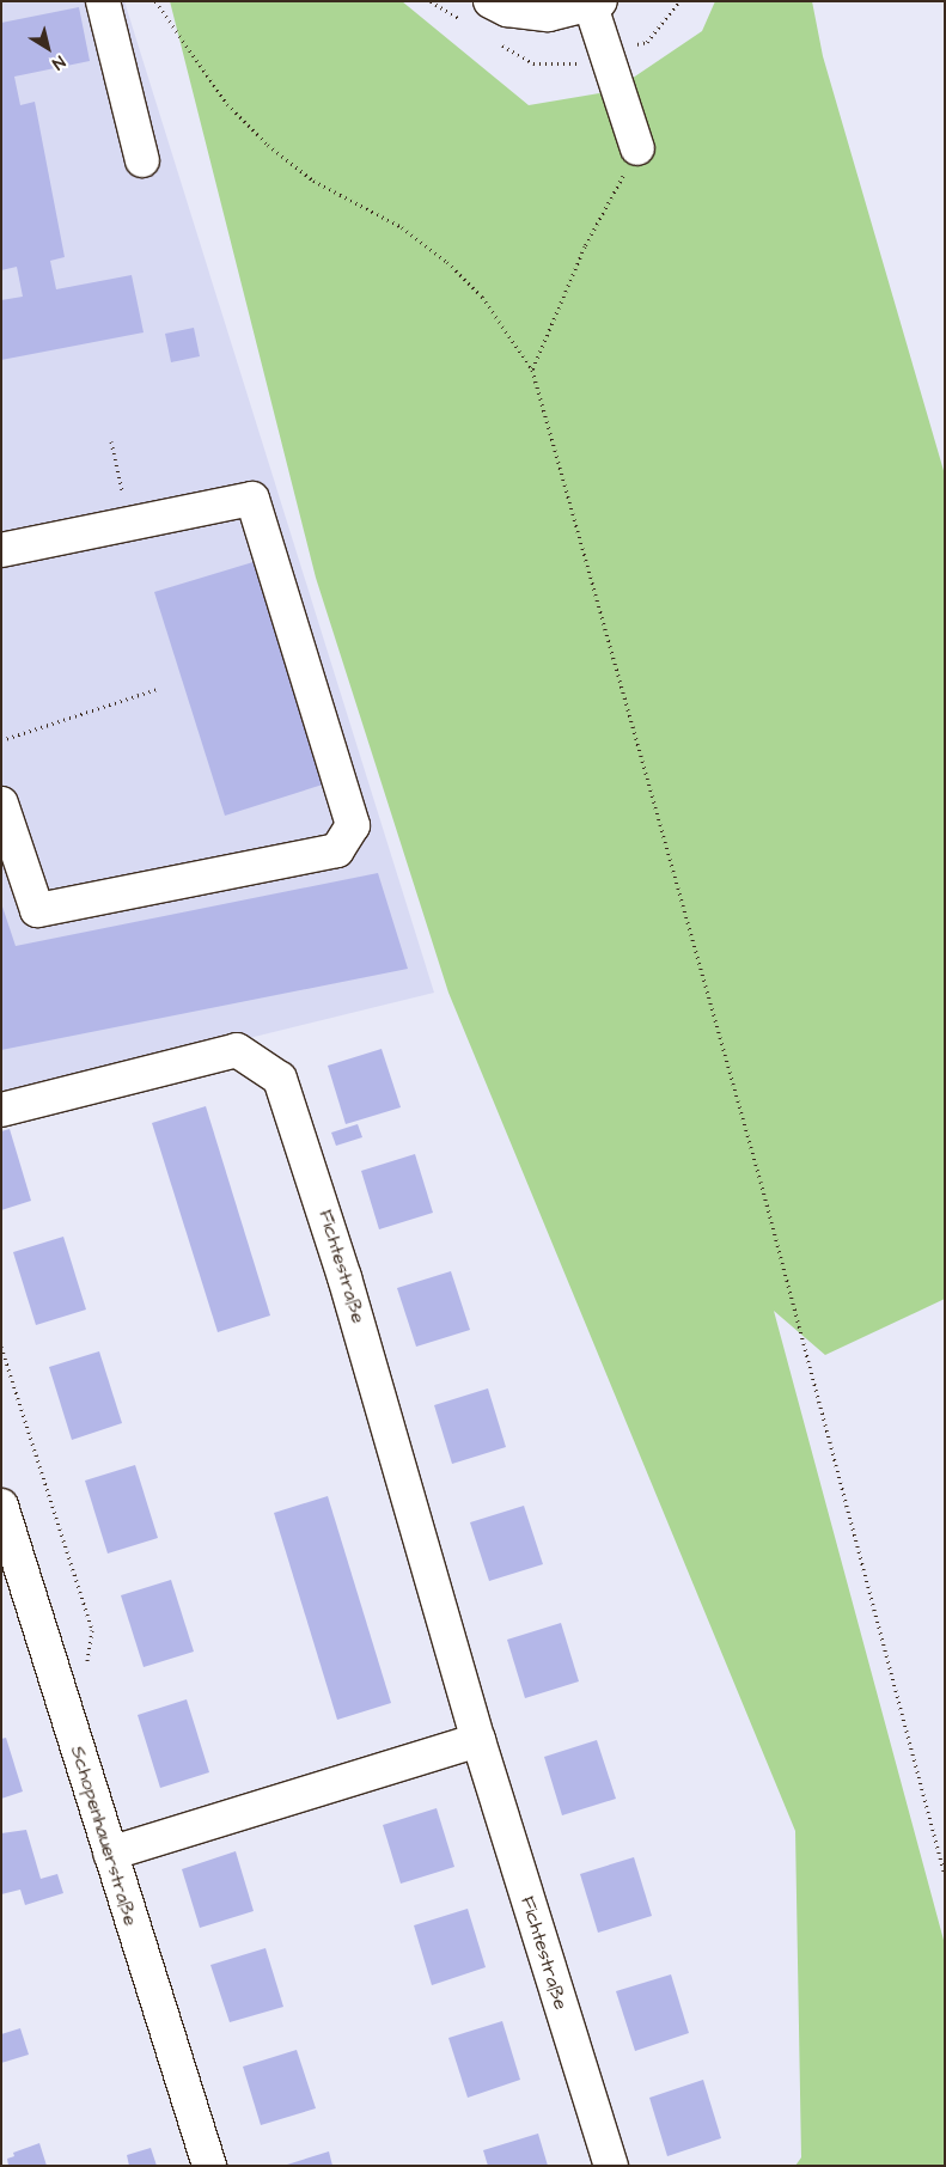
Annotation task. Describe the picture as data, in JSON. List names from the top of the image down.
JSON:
{
  "streets": {
    "street": ["Fichtestraße", "Schopenhauerstraße"]
  },
  "north": "bottom right"
}
